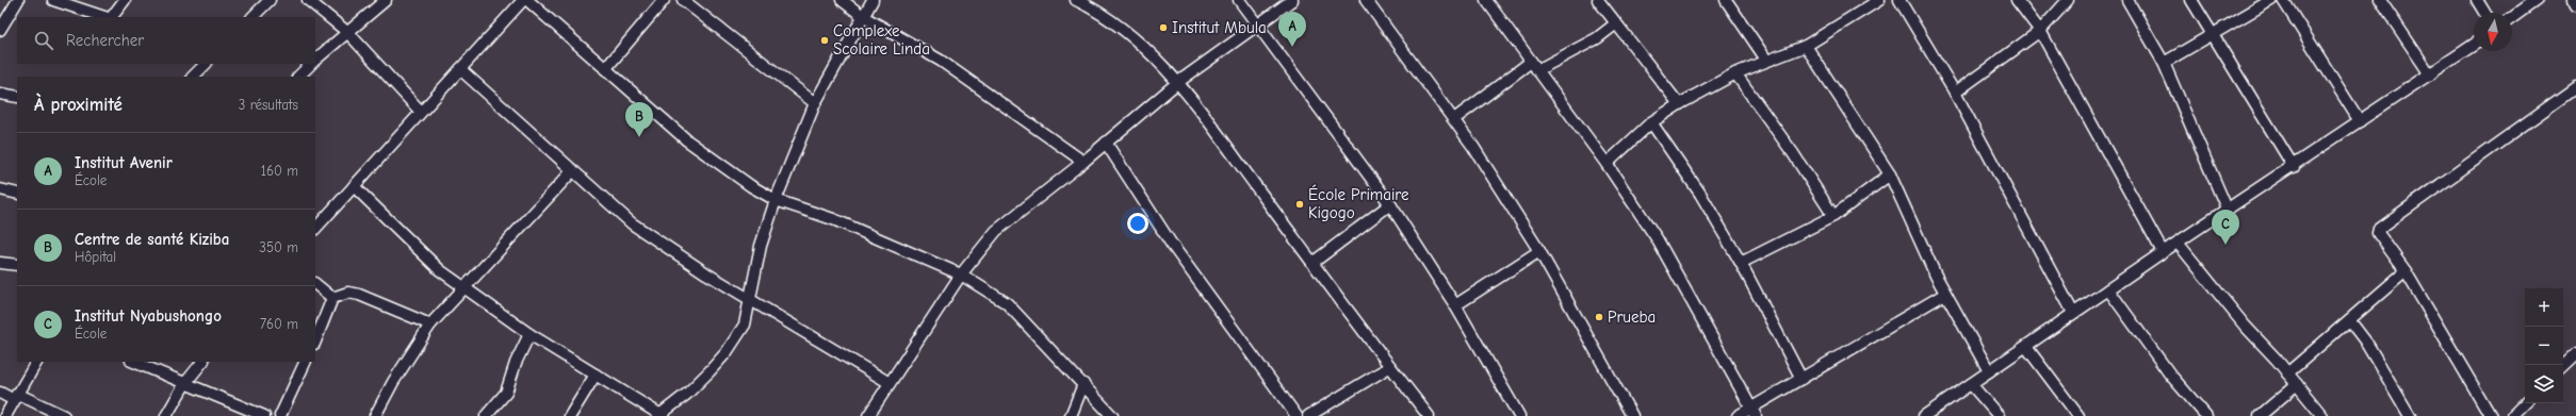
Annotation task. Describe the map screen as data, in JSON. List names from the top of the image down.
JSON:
{
  "places": [
    "Institut Mbula",
    "Complexe Scolaire Linda",
    "École Primaire Kigogo",
    "Prueba"
  ],
  "north": "bottom",
  "page": {
    "pins": ["A", "B", "C"],
    "search": "Rechercher",
    "heading": ["À proximité", "3 résultats"],
    "list": [
      {
        "mark": "A",
        "name": "Institut Avenir",
        "note": "École",
        "value": "160 m"
      },
      {
        "mark": "B",
        "name": "Centre de santé Kiziba",
        "note": "Hôpital",
        "value": "350 m"
      },
      {
        "mark": "C",
        "name": "Institut Nyabushongo",
        "note": "École",
        "value": "760 m"
      }
    ],
    "map_buttons": ["+", "−"]
  }
}
